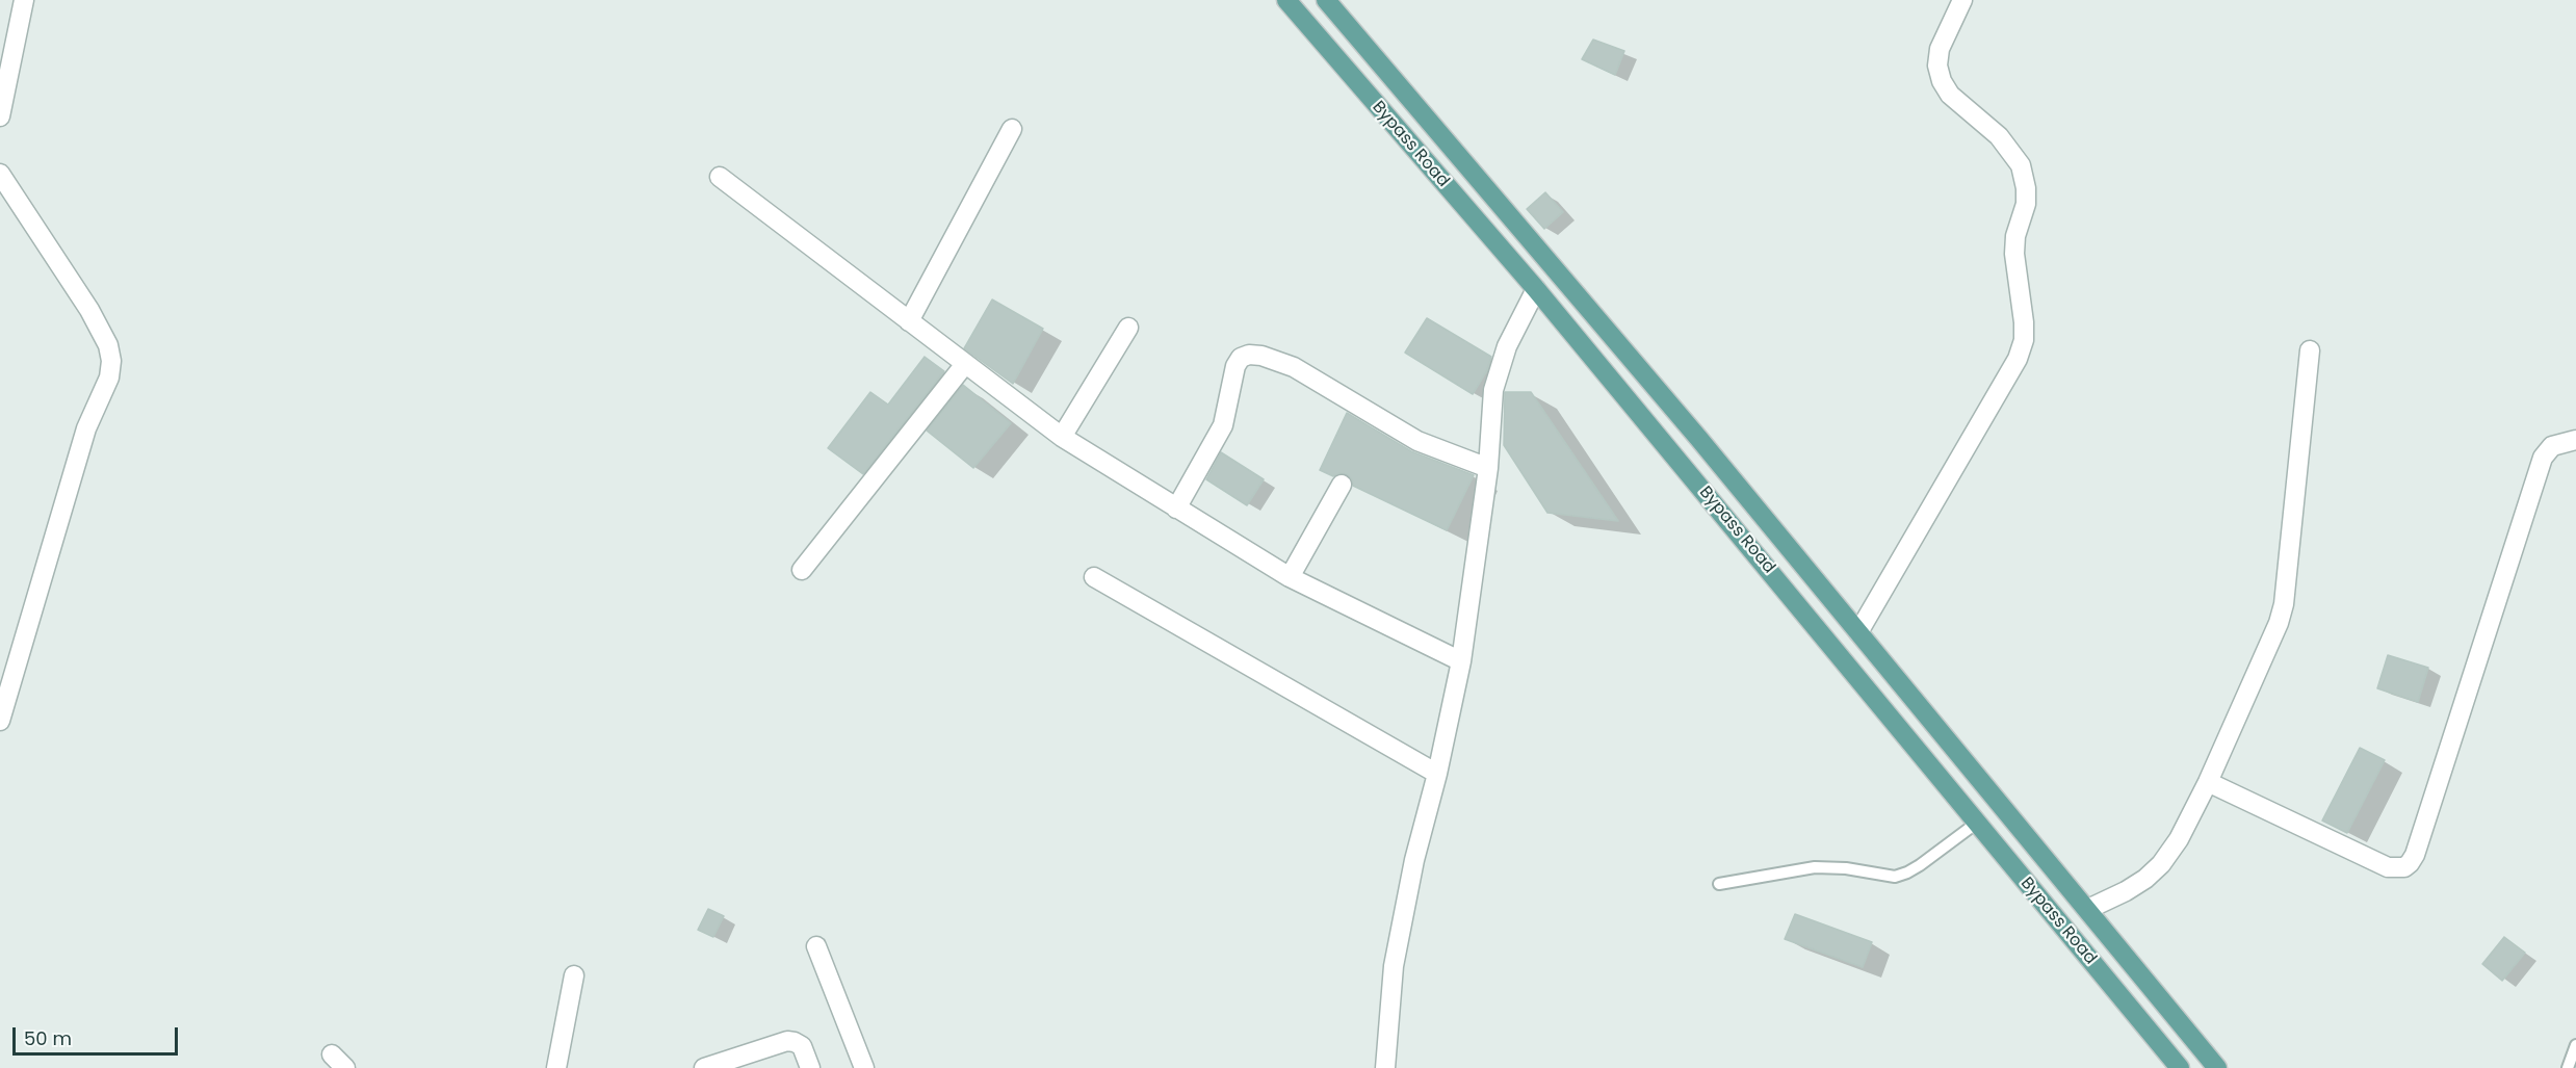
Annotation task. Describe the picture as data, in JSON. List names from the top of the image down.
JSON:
{
  "streets": {
    "main road": ["Bypass Road"]
  },
  "scale_bar": "50 m"
}
